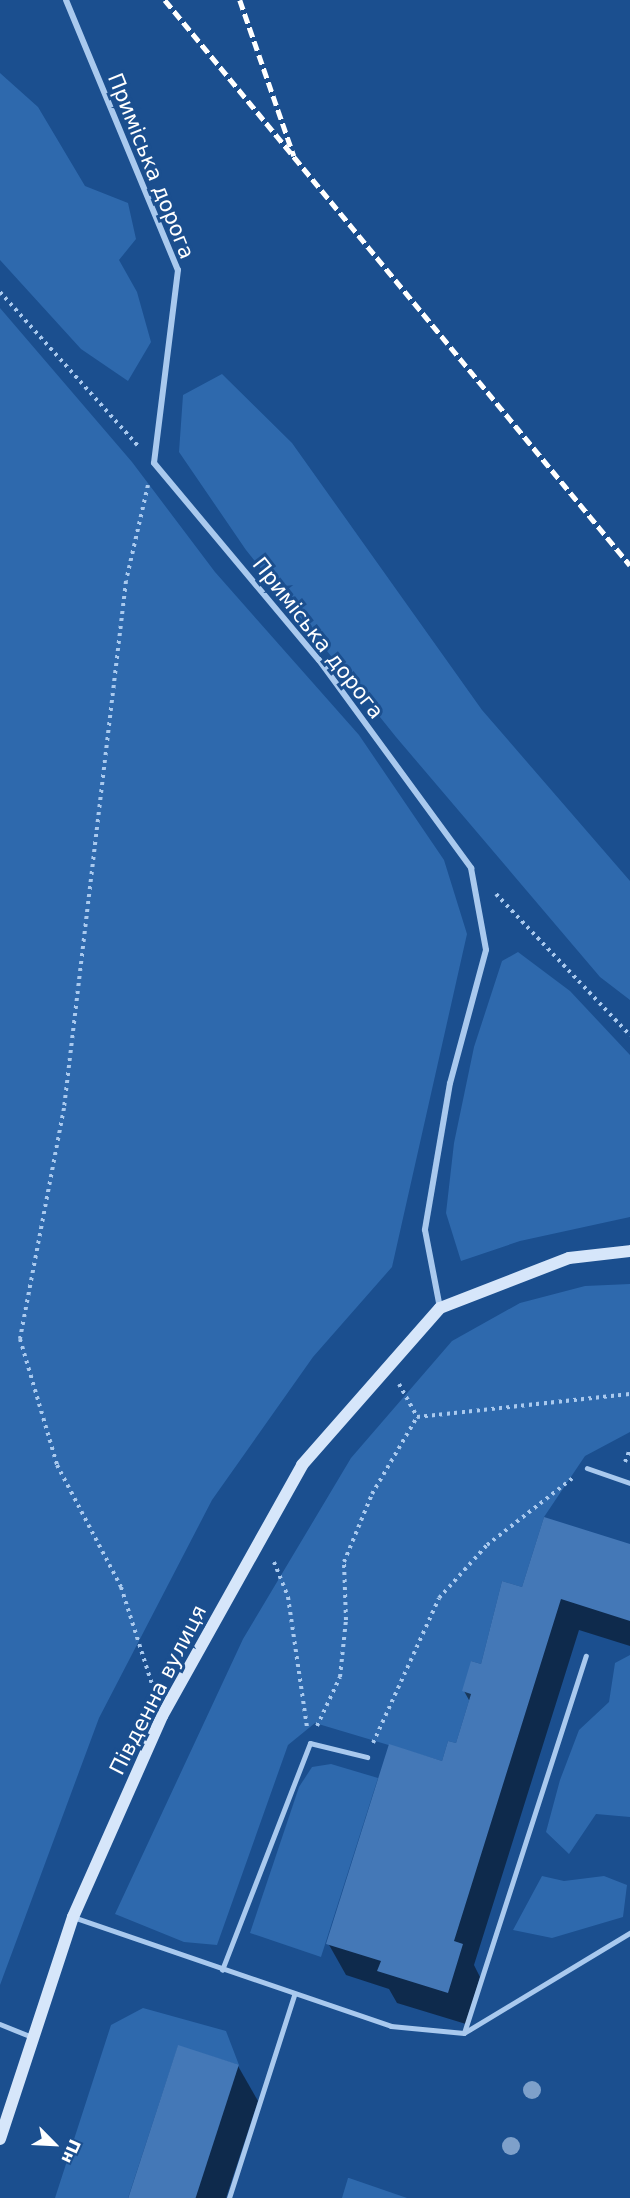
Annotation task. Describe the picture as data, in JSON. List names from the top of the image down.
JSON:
{
  "streets": {
    "street": ["Приміська дорога", "Південна вулиця"]
  },
  "crossings": [
    ["Приміська дорога", "Південна вулиця"]
  ],
  "north": "bottom right"
}
